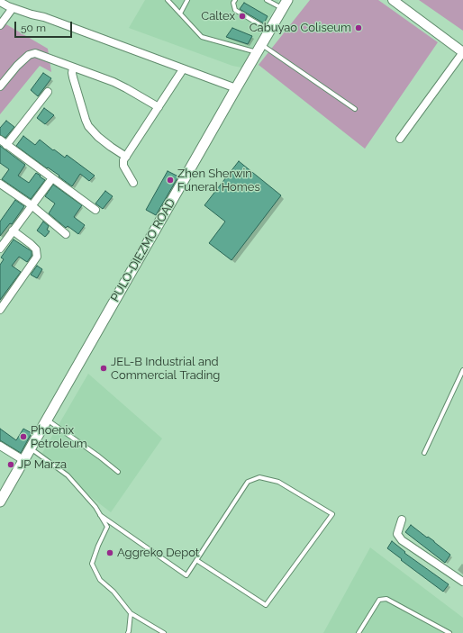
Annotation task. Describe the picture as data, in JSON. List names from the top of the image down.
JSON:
{
  "streets": {
    "main road": ["PULO-DIEZMO ROAD"]
  },
  "places": [
    "Caltex",
    "Cabuyao Coliseum",
    "Zhen Sherwin Funeral Homes",
    "JEL-B Industrial and Commercial Trading",
    "Phoenix Petroleum",
    "JP Marza",
    "Aggreko Depot"
  ],
  "scale_bar": "50 m"
}
